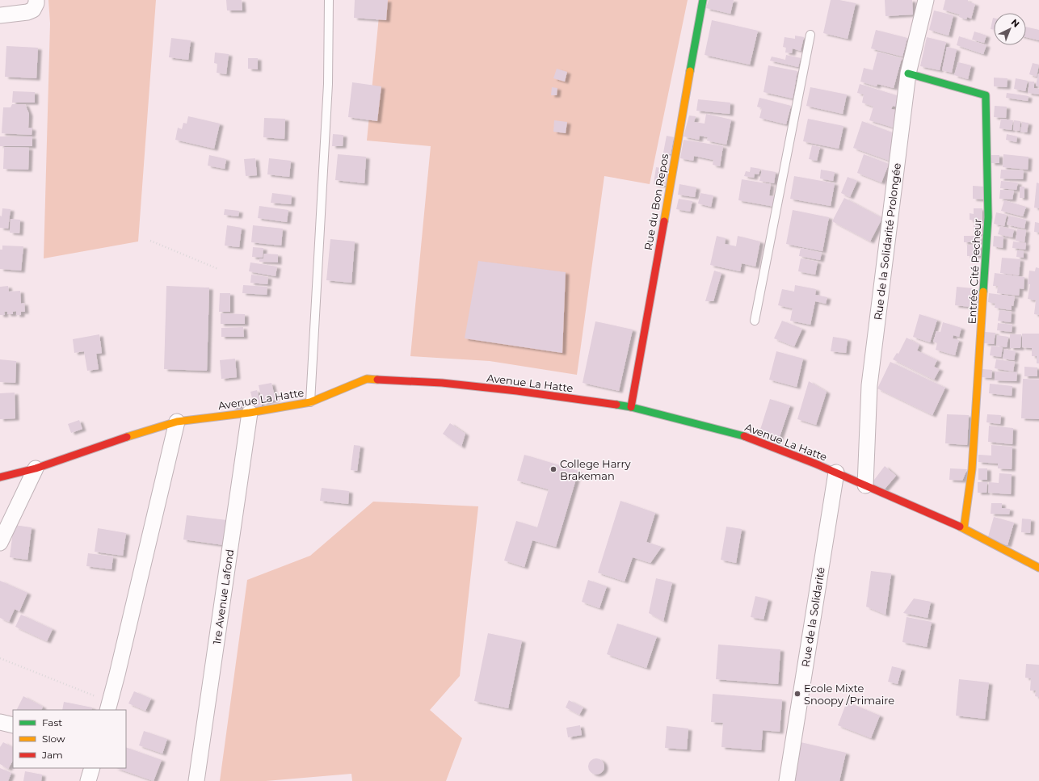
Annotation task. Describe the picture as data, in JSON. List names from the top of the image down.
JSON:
{
  "streets": {
    "street": [
      "Rue du Bon Repos",
      "Rue de la Solidarité Prolongée",
      "Entrée Cité Pecheur",
      "Avenue La Hatte",
      "1re Avenue Lafond",
      "Rue de la Solidarité"
    ]
  },
  "crossings": [
    ["Rue du Bon Repos", "Avenue La Hatte"],
    ["Rue de la Solidarité Prolongée", "Entrée Cité Pecheur"],
    ["Rue de la Solidarité Prolongée", "Avenue La Hatte"],
    ["Entrée Cité Pecheur", "Avenue La Hatte"],
    ["Avenue La Hatte", "1re Avenue Lafond"],
    ["Avenue La Hatte", "Rue de la Solidarité"]
  ],
  "places": ["College Harry Brakeman", "Ecole Mixte Snoopy /Primaire"],
  "legend": ["Fast", "Slow", "Jam"],
  "north": "top right"
}
